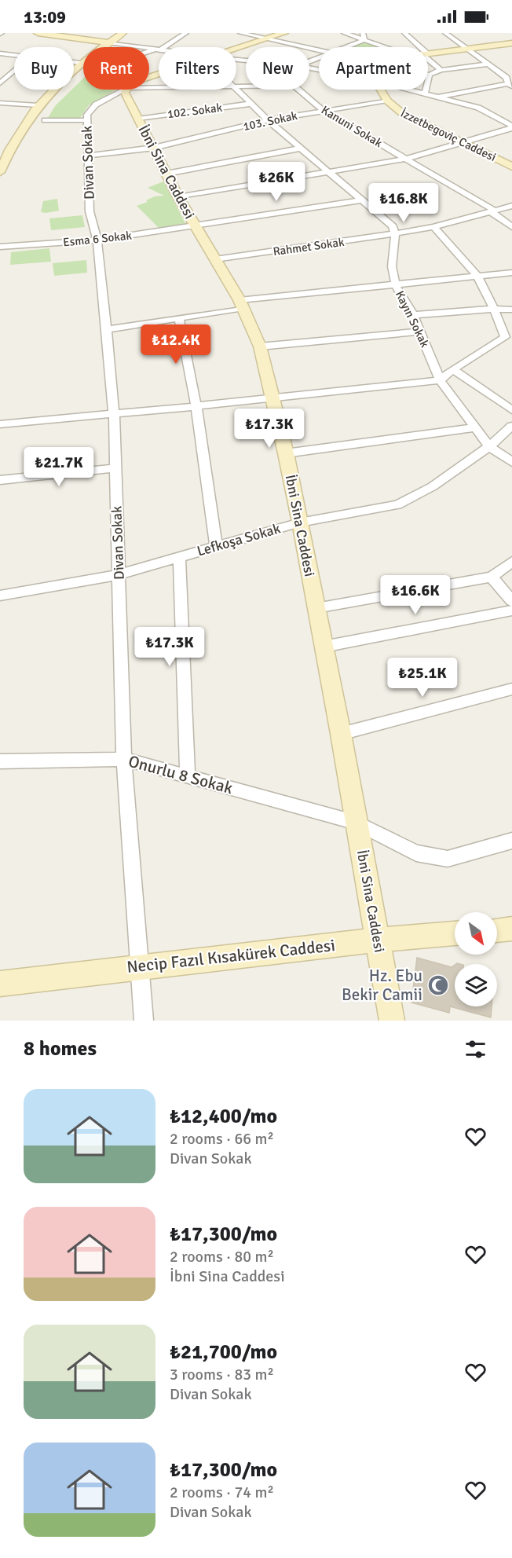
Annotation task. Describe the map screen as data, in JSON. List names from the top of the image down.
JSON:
{
  "streets": {
    "street": [
      "102. Sokak",
      "103. Sokak",
      "Kanuni Sokak",
      "İzzetbegoviç Caddesi",
      "Divan Sokak",
      "İbni Sina Caddesi",
      "Esma 6 Sokak",
      "Rahmet Sokak",
      "Kayın Sokak",
      "Lefkoşa Sokak",
      "Onurlu 8 Sokak",
      "Necip Fazıl Kısakürek Caddesi"
    ]
  },
  "crossings": [
    ["102. Sokak", "İbni Sina Caddesi"],
    ["103. Sokak", "Kanuni Sokak"],
    ["103. Sokak", "İzzetbegoviç Caddesi"],
    ["103. Sokak", "Divan Sokak"],
    ["103. Sokak", "İbni Sina Caddesi"],
    ["Kanuni Sokak", "Rahmet Sokak"],
    ["Divan Sokak", "Esma 6 Sokak"],
    ["Divan Sokak", "Lefkoşa Sokak"],
    ["Divan Sokak", "Onurlu 8 Sokak"],
    ["Divan Sokak", "Necip Fazıl Kısakürek Caddesi"],
    ["İbni Sina Caddesi", "Esma 6 Sokak"],
    ["İbni Sina Caddesi", "Rahmet Sokak"],
    ["İbni Sina Caddesi", "Lefkoşa Sokak"],
    ["İbni Sina Caddesi", "Onurlu 8 Sokak"],
    ["İbni Sina Caddesi", "Necip Fazıl Kısakürek Caddesi"],
    ["Rahmet Sokak", "Kayın Sokak"],
    ["Kayın Sokak", "Lefkoşa Sokak"]
  ],
  "places": {
    "mosque": ["Hz. Ebu Bekir Camii"]
  },
  "north": "bottom right",
  "page": {
    "status": "13:09",
    "chip": [
      "Buy",
      "Rent",
      "Filters",
      "New",
      "Apartment"
    ],
    "price": [
      "₺26K",
      "₺16.8K",
      "₺12.4K",
      "₺17.3K",
      "₺21.7K",
      "₺16.6K",
      "₺17.3K",
      "₺25.1K"
    ],
    "heading": "8 homes",
    "list": [
      {
        "name": "₺12,400/mo",
        "note": "2 rooms · 66 m² · Divan Sokak"
      },
      {
        "name": "₺17,300/mo",
        "note": "2 rooms · 80 m² · İbni Sina Caddesi"
      },
      {
        "name": "₺21,700/mo",
        "note": "3 rooms · 83 m² · Divan Sokak"
      },
      {
        "name": "₺17,300/mo",
        "note": "2 rooms · 74 m² · Divan Sokak"
      }
    ]
  }
}
